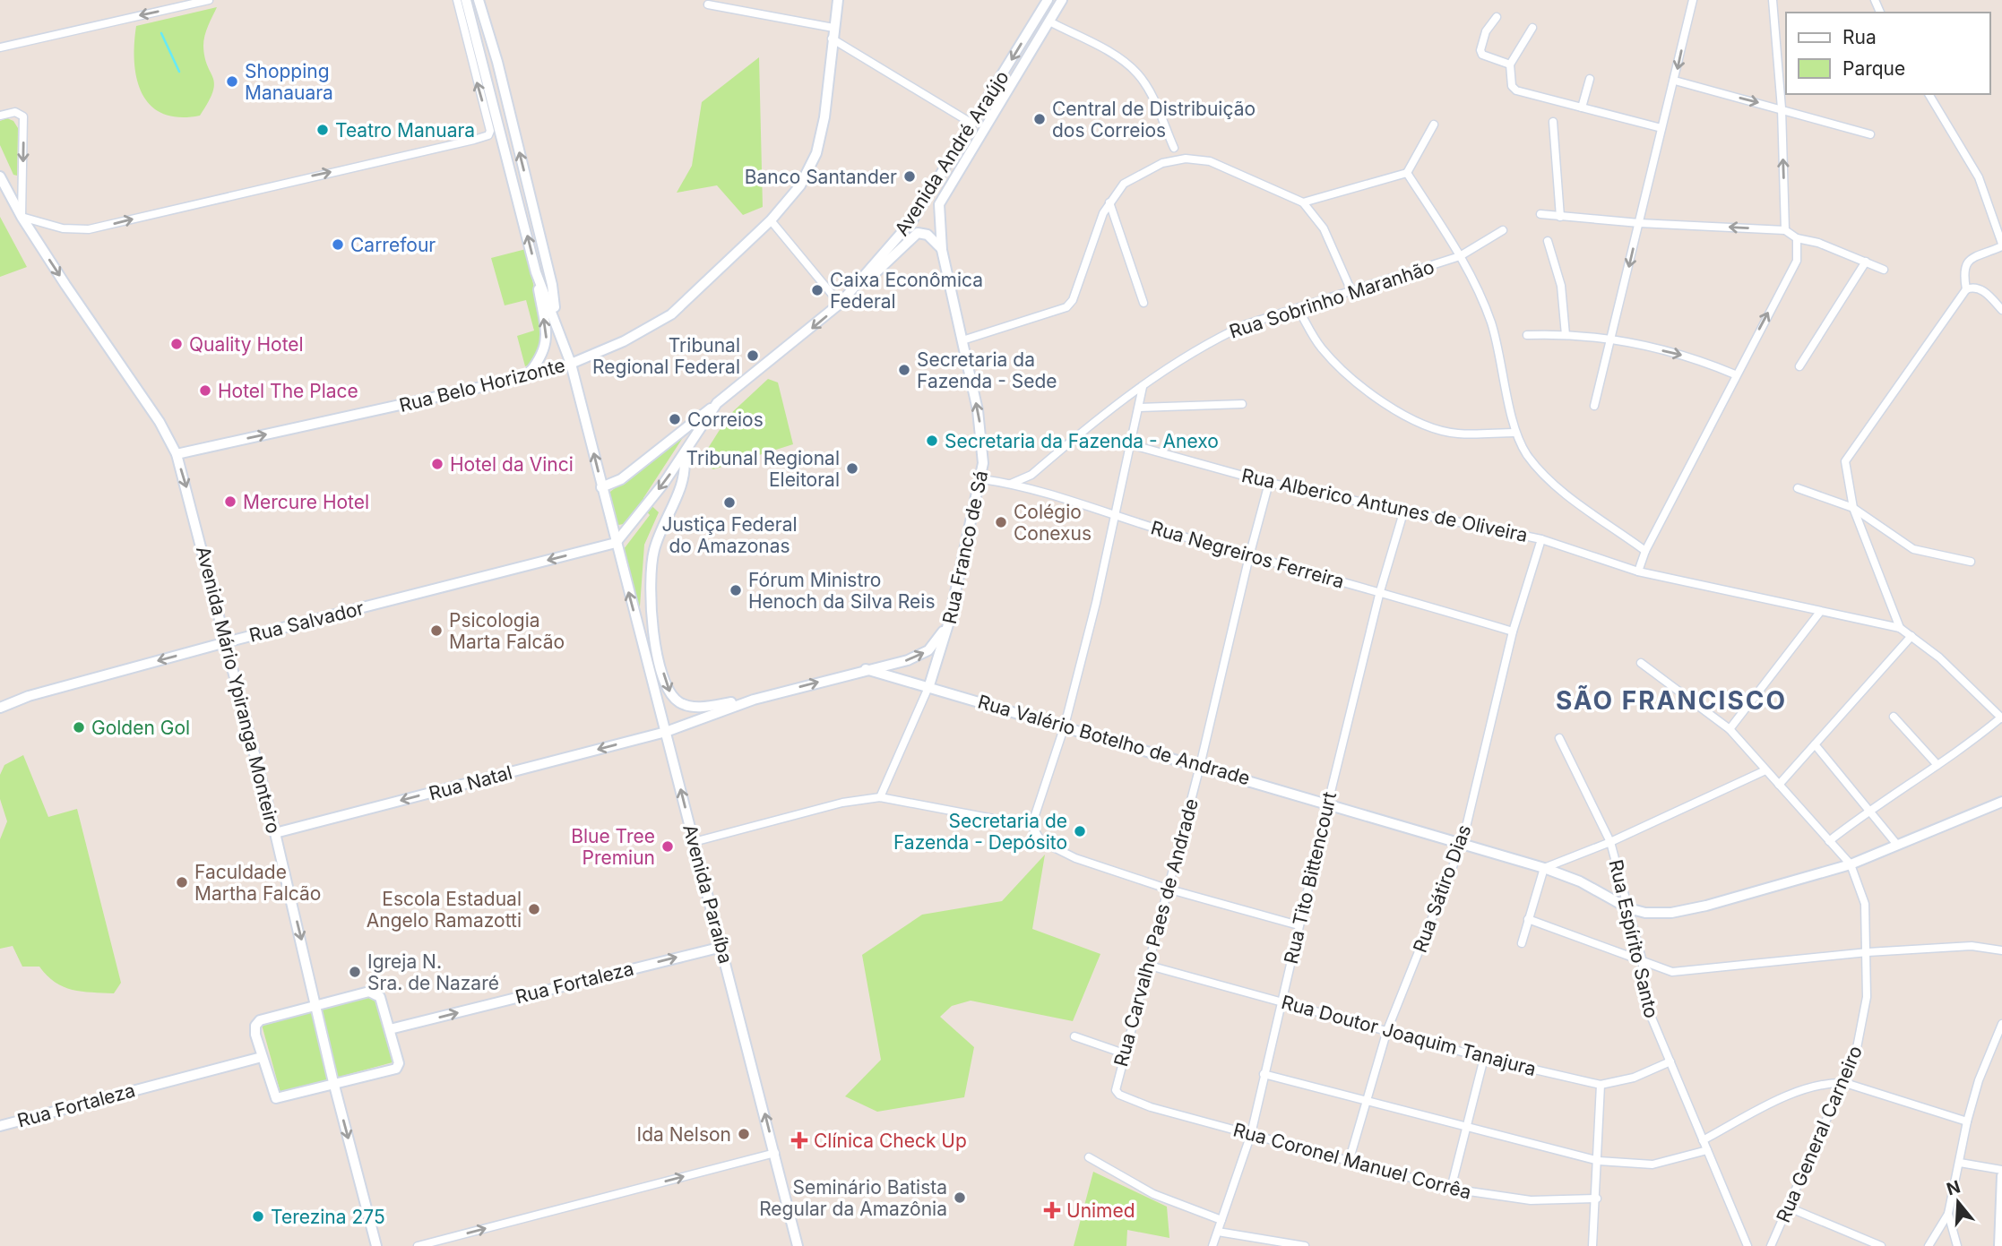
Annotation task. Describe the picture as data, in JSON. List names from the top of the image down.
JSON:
{
  "streets": {
    "main road": [
      "Avenida André Araújo",
      "Rua Belo Horizonte",
      "Rua Franco de Sá",
      "Rua Salvador",
      "Avenida Mário Ypiranga Monteiro",
      "Rua Valério Botelho de Andrade",
      "Rua Natal",
      "Avenida Paraíba",
      "Rua Fortaleza"
    ],
    "street": [
      "Rua Sobrinho Maranhão",
      "Rua Alberico Antunes de Oliveira",
      "Rua Negreiros Ferreira",
      "Rua Tito Bittencourt",
      "Rua Sátiro Dias",
      "Rua Carvalho Paes de Andrade",
      "Rua Espírito Santo",
      "Rua Doutor Joaquim Tanajura",
      "Rua General Carneiro",
      "Rua Coronel Manuel Corrêa"
    ]
  },
  "crossings": [
    ["Avenida André Araújo", "Rua Franco de Sá"],
    ["Avenida André Araújo", "Rua Salvador"],
    ["Avenida André Araújo", "Avenida Paraíba"],
    ["Rua Sobrinho Maranhão", "Rua Negreiros Ferreira"],
    ["Rua Belo Horizonte", "Avenida Mário Ypiranga Monteiro"],
    ["Rua Belo Horizonte", "Avenida Paraíba"],
    ["Rua Alberico Antunes de Oliveira", "Rua Tito Bittencourt"],
    ["Rua Alberico Antunes de Oliveira", "Rua Sátiro Dias"],
    ["Rua Alberico Antunes de Oliveira", "Rua Carvalho Paes de Andrade"],
    ["Rua Franco de Sá", "Rua Negreiros Ferreira"],
    ["Rua Franco de Sá", "Rua Valério Botelho de Andrade"],
    ["Rua Negreiros Ferreira", "Rua Tito Bittencourt"],
    ["Rua Negreiros Ferreira", "Rua Sátiro Dias"],
    ["Rua Negreiros Ferreira", "Rua Carvalho Paes de Andrade"],
    ["Rua Salvador", "Avenida Mário Ypiranga Monteiro"],
    ["Rua Salvador", "Avenida Paraíba"],
    ["Avenida Mário Ypiranga Monteiro", "Rua Natal"],
    ["Rua Valério Botelho de Andrade", "Rua Natal"],
    ["Rua Valério Botelho de Andrade", "Rua Tito Bittencourt"],
    ["Rua Valério Botelho de Andrade", "Rua Sátiro Dias"],
    ["Rua Valério Botelho de Andrade", "Avenida Paraíba"],
    ["Rua Valério Botelho de Andrade", "Rua Carvalho Paes de Andrade"],
    ["Rua Valério Botelho de Andrade", "Rua Espírito Santo"],
    ["Rua Natal", "Avenida Paraíba"],
    ["Rua Tito Bittencourt", "Rua Doutor Joaquim Tanajura"],
    ["Rua Tito Bittencourt", "Rua Coronel Manuel Corrêa"],
    ["Rua Sátiro Dias", "Rua Doutor Joaquim Tanajura"],
    ["Rua Sátiro Dias", "Rua Coronel Manuel Corrêa"],
    ["Avenida Paraíba", "Rua Fortaleza"],
    ["Rua Carvalho Paes de Andrade", "Rua Doutor Joaquim Tanajura"],
    ["Rua Carvalho Paes de Andrade", "Rua Coronel Manuel Corrêa"],
    ["Rua Espírito Santo", "Rua Doutor Joaquim Tanajura"]
  ],
  "one_way": [
    "Rua Belo Horizonte",
    "Rua Salvador",
    "Avenida Mário Ypiranga Monteiro",
    "Rua Natal",
    "Avenida Paraíba",
    "Rua Fortaleza"
  ],
  "districts": ["SÃO FRANCISCO"],
  "places": {
    "other": [
      "Shopping Manauara",
      "Central de Distribuição dos Correios",
      "Teatro Manuara",
      "Banco Santander",
      "Carrefour",
      "Caixa Econômica Federal",
      "Quality Hotel",
      "Tribunal Regional Federal",
      "Secretaria da Fazenda - Sede",
      "Hotel The Place",
      "Correios",
      "Secretaria da Fazenda - Anexo",
      "Hotel da Vinci",
      "Tribunal Regional Eleitoral",
      "Mercure Hotel",
      "Justiça Federal do Amazonas",
      "Colégio Conexus",
      "Fórum Ministro Henoch da Silva Reis",
      "Psicologia Marta Falcão",
      "Golden Gol",
      "Secretaria de Fazenda - Depósito",
      "Blue Tree Premiun",
      "Faculdade Martha Falcão",
      "Escola Estadual Angelo Ramazotti",
      "Igreja N. Sra. de Nazaré",
      "Ida Nelson",
      "Seminário Batista Regular da Amazônia",
      "Terezina 275"
    ],
    "health": ["Clínica Check Up", "Unimed"]
  },
  "legend": ["Rua", "Parque"],
  "north": "top"
}
